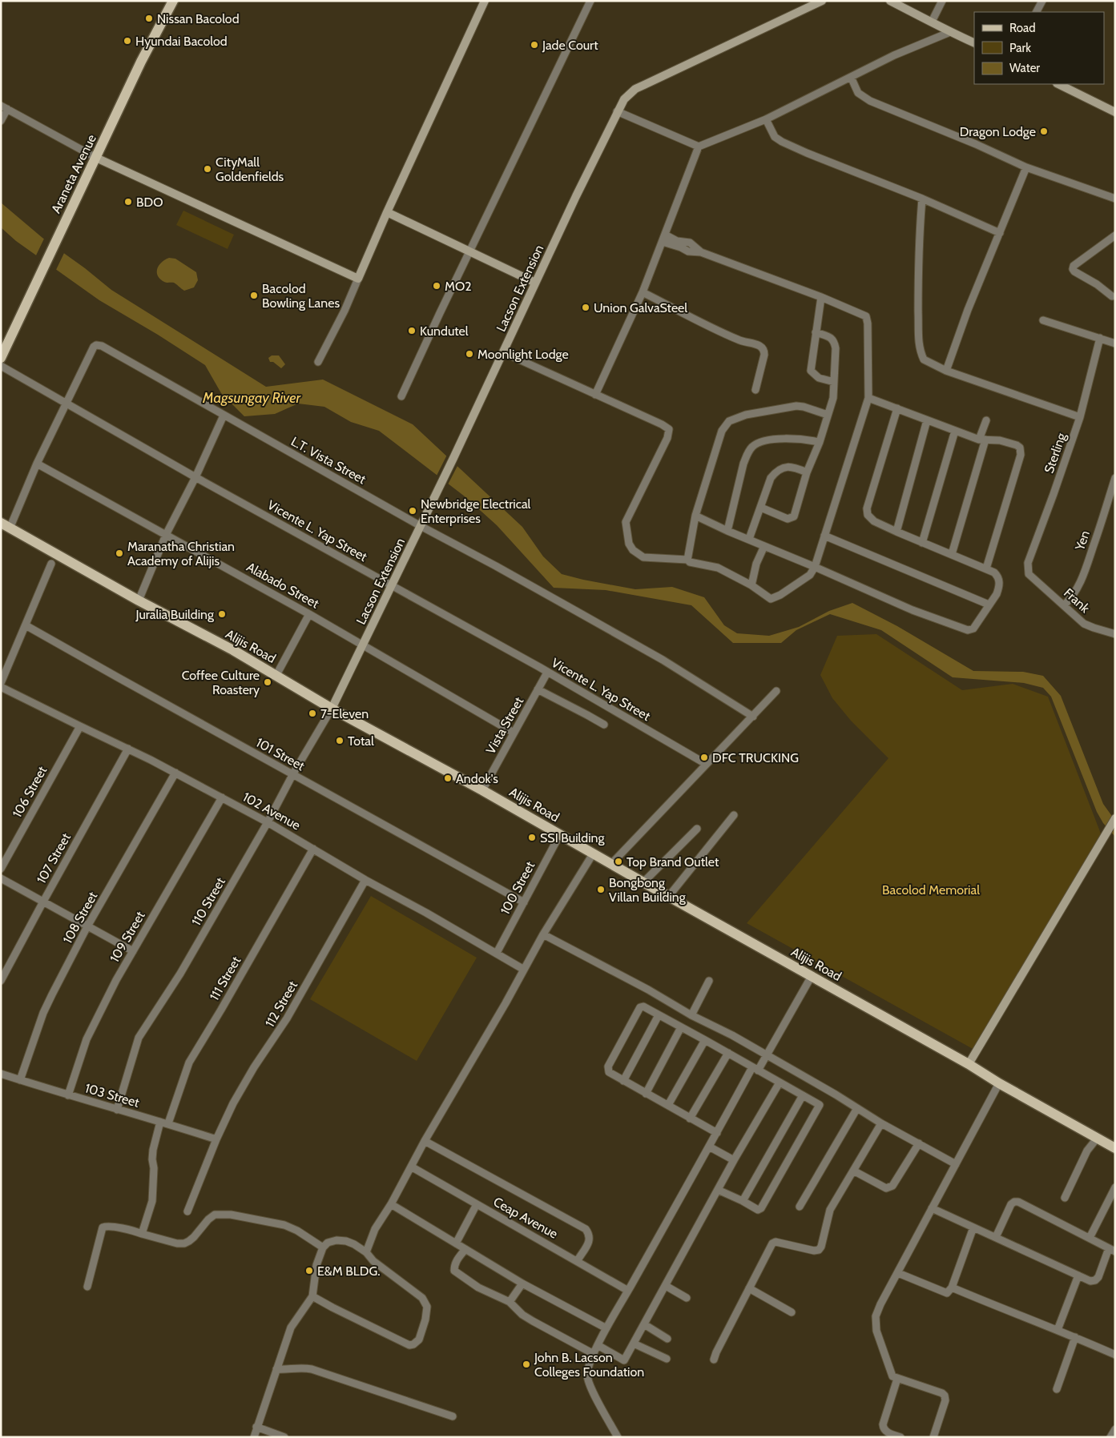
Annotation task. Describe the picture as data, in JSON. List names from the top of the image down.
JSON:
{
  "streets": {
    "main road": ["Araneta Avenue", "Alijis Road"],
    "street": [
      "Lacson Extension",
      "Sterling",
      "L.T. Vista Street",
      "Vicente L. Yap Street",
      "Yen",
      "Alabado Street",
      "Frank",
      "Vista Street",
      "101 Street",
      "106 Street",
      "102 Avenue",
      "107 Street",
      "100 Street",
      "110 Street",
      "108 Street",
      "109 Street",
      "111 Street",
      "112 Street",
      "103 Street",
      "Ceap Avenue"
    ]
  },
  "crossings": [
    ["Lacson Extension", "L.T. Vista Street"],
    ["Lacson Extension", "Vicente L. Yap Street"],
    ["Lacson Extension", "Alabado Street"],
    ["Lacson Extension", "Alijis Road"],
    ["Lacson Extension", "110 Street"],
    ["Sterling", "Frank"],
    ["L.T. Vista Street", "Vicente L. Yap Street"],
    ["L.T. Vista Street", "Alabado Street"],
    ["L.T. Vista Street", "Alijis Road"],
    ["Vicente L. Yap Street", "Vista Street"],
    ["Yen", "Frank"],
    ["Alabado Street", "Vista Street"],
    ["Alijis Road", "Vista Street"],
    ["Alijis Road", "100 Street"],
    ["Alijis Road", "110 Street"],
    ["101 Street", "100 Street"],
    ["101 Street", "110 Street"],
    ["106 Street", "102 Avenue"],
    ["102 Avenue", "107 Street"],
    ["102 Avenue", "100 Street"],
    ["102 Avenue", "110 Street"],
    ["102 Avenue", "108 Street"],
    ["102 Avenue", "109 Street"],
    ["102 Avenue", "111 Street"],
    ["102 Avenue", "112 Street"],
    ["110 Street", "103 Street"],
    ["108 Street", "103 Street"],
    ["109 Street", "103 Street"],
    ["111 Street", "103 Street"],
    ["112 Street", "103 Street"]
  ],
  "water": ["Magsungay River"],
  "parks": ["Bacolod Memorial"],
  "places": [
    "Nissan Bacolod",
    "Hyundai Bacolod",
    "Jade Court",
    "Dragon Lodge",
    "CityMall Goldenfields",
    "BDO",
    "MO2",
    "Bacolod Bowling Lanes",
    "Union GalvaSteel",
    "Kundutel",
    "Moonlight Lodge",
    "Newbridge Electrical Enterprises",
    "Maranatha Christian Academy of Alijis",
    "Juralia Building",
    "Coffee Culture Roastery",
    "7-Eleven",
    "Total",
    "DFC TRUCKING",
    "Andok's",
    "SSI Building",
    "Top Brand Outlet",
    "Bongbong Villan Building",
    "E&M BLDG.",
    "John B. Lacson Colleges Foundation"
  ],
  "legend": ["Road", "Park", "Water"]
}
